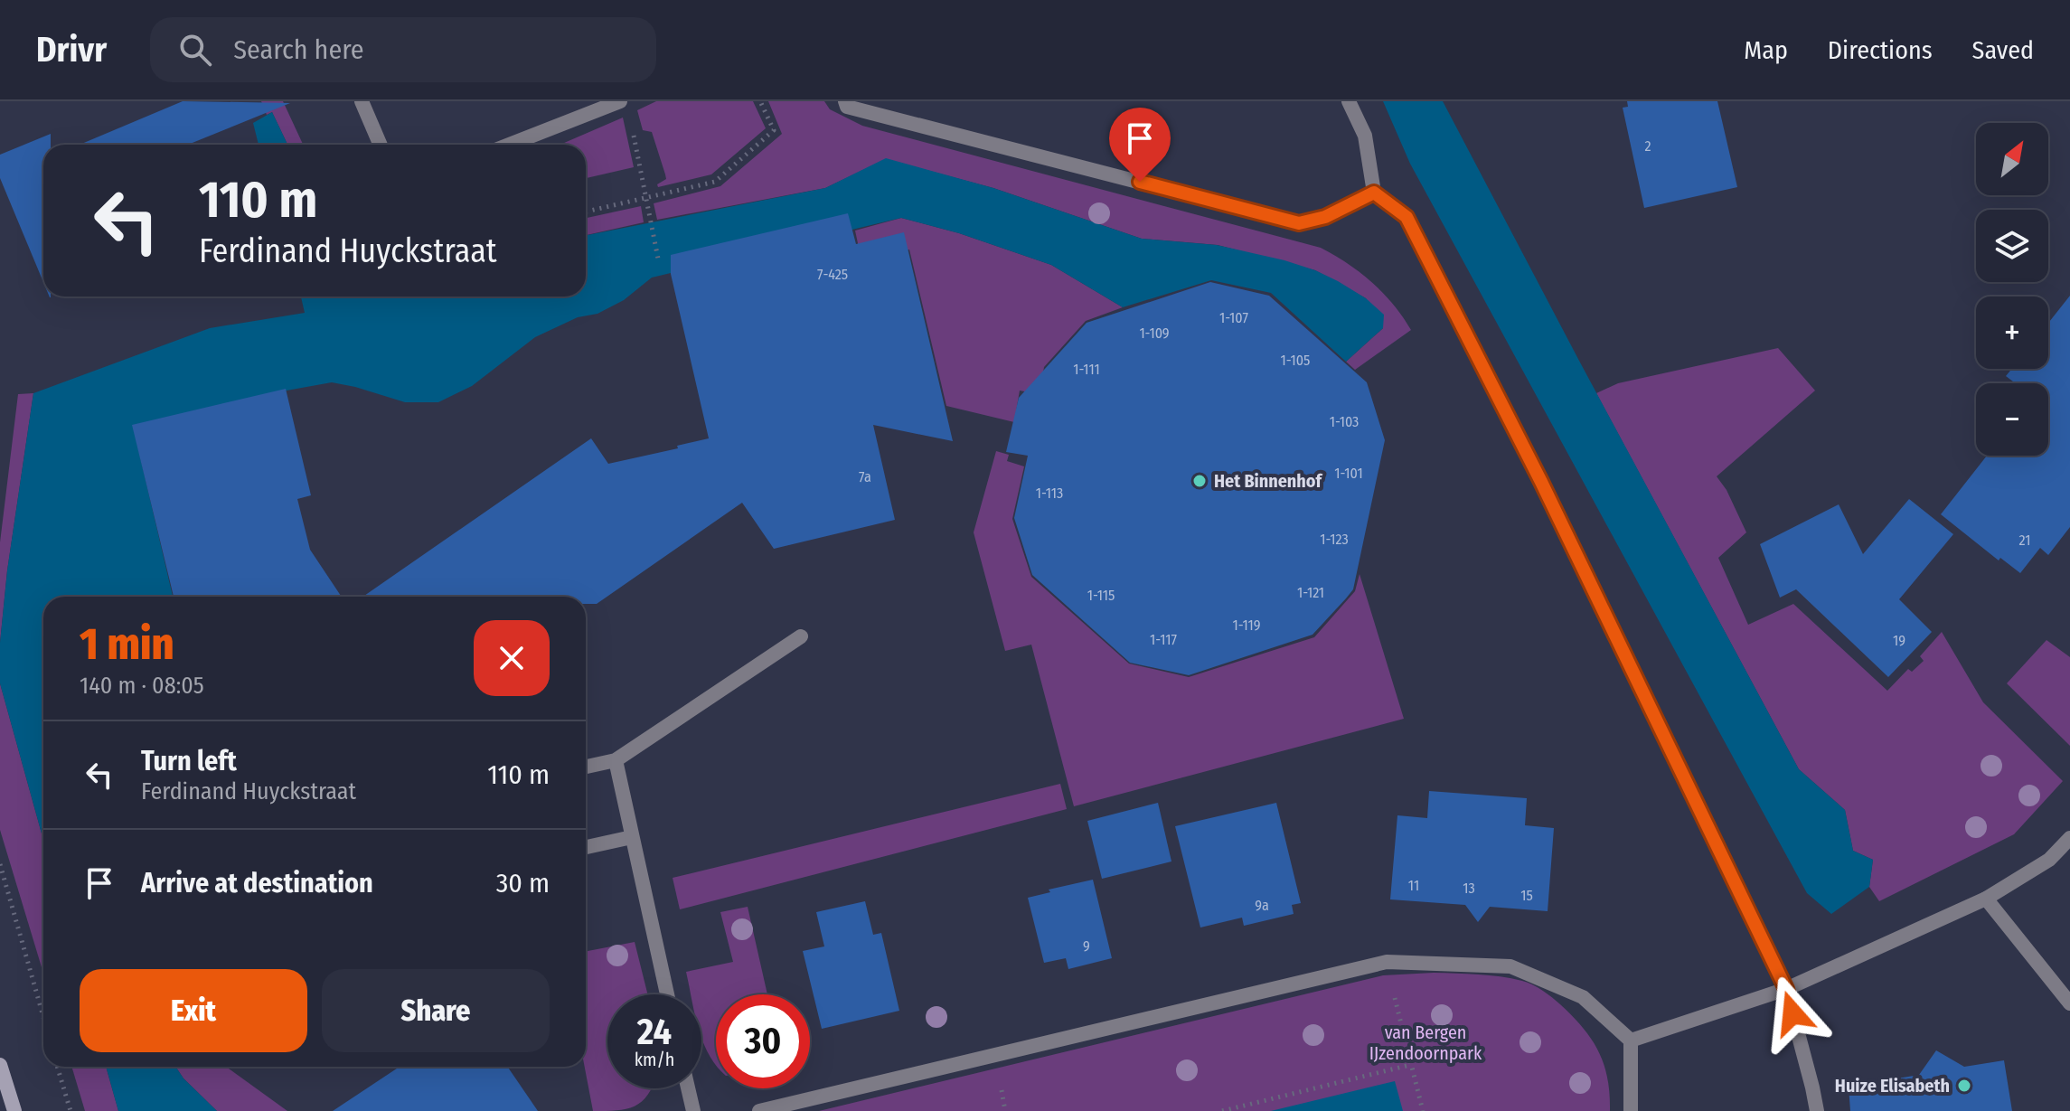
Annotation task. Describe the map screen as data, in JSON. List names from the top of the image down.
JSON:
{
  "parks": ["van Bergen IJzendoornpark"],
  "places": ["Het Binnenhof", "Huize Elisabeth"],
  "house_numbers": [
    "2",
    "7-425",
    "1-107",
    "1-109",
    "1-105",
    "1-111",
    "1-103",
    "1-101",
    "7a",
    "1-113",
    "1-123",
    "21",
    "1-121",
    "1-115",
    "1-119",
    "1-117",
    "19",
    "11",
    "13",
    "15",
    "9a",
    "9"
  ],
  "north": "top right",
  "page": {
    "header": "Drivr",
    "search": "Search here",
    "nav": ["Map", "Directions", "Saved"],
    "map_buttons": ["+", "−"],
    "turn": ["110 m", "Ferdinand Huyckstraat"],
    "heading": ["1 min", "140 m · 08:05"],
    "list": [
      {
        "name": "Turn left",
        "note": "Ferdinand Huyckstraat",
        "value": "110 m"
      },
      {
        "name": "Arrive at destination",
        "value": "30 m"
      }
    ],
    "buttons": ["Exit", "Share"],
    "speed": "24 km/h",
    "limit": "30"
  }
}
